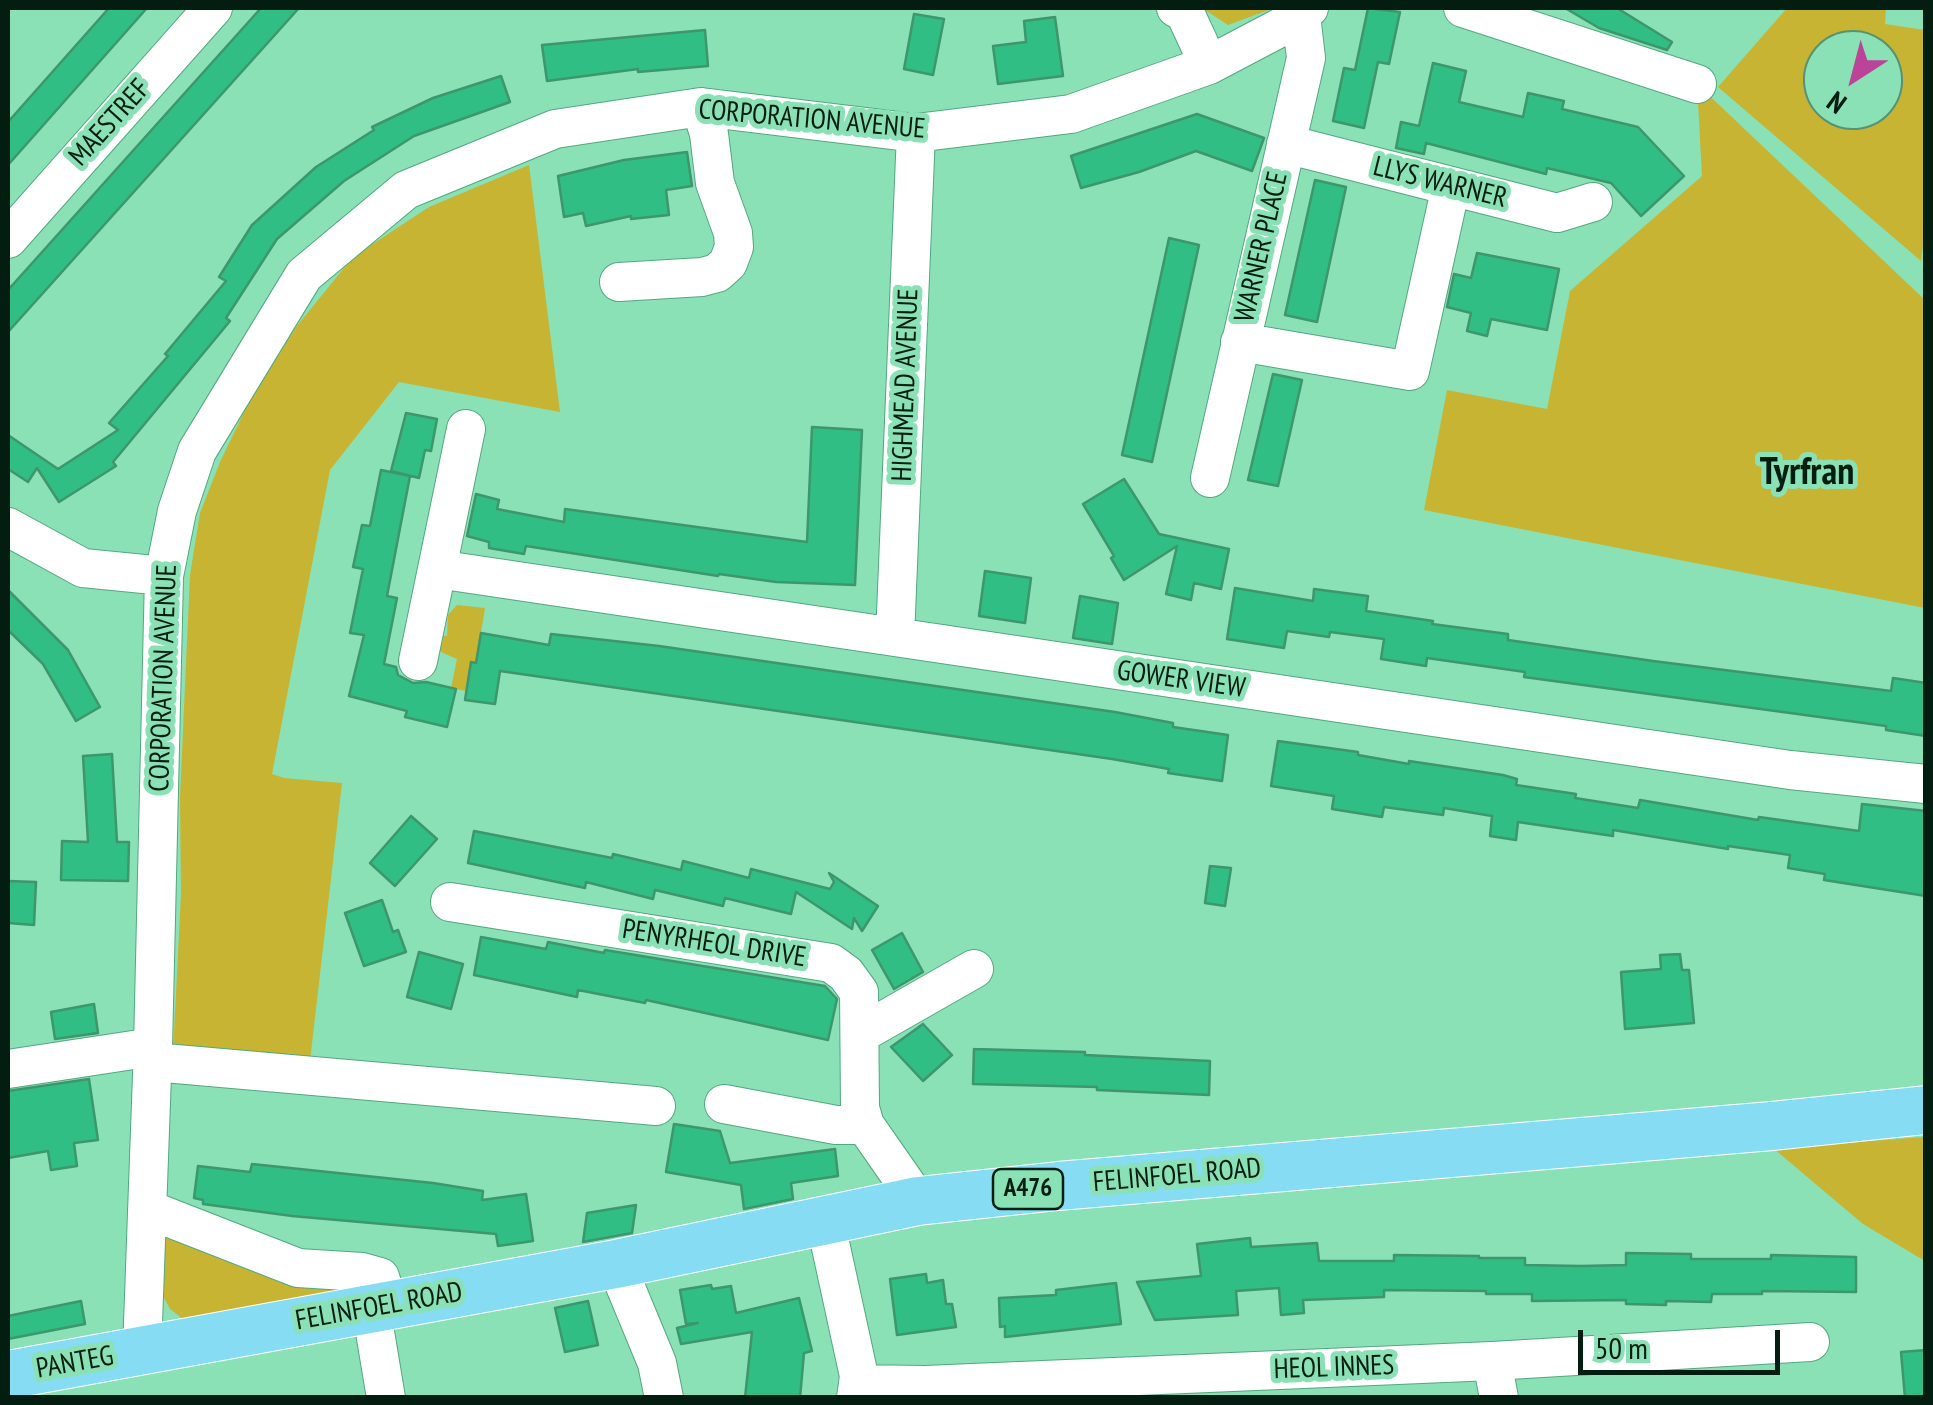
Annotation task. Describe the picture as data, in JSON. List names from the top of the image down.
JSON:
{
  "streets": {
    "main road": ["FELINFOEL ROAD", "A476", "PANTEG"],
    "street": [
      "CORPORATION AVENUE",
      "MAESTREF",
      "LLYS WARNER",
      "WARNER PLACE",
      "HIGHMEAD AVENUE",
      "GOWER VIEW",
      "PENYRHEOL DRIVE",
      "HEOL INNES"
    ]
  },
  "crossings": [
    ["CORPORATION AVENUE", "WARNER PLACE"],
    ["CORPORATION AVENUE", "HIGHMEAD AVENUE"],
    ["CORPORATION AVENUE", "FELINFOEL ROAD"],
    ["CORPORATION AVENUE", "PANTEG"],
    ["LLYS WARNER", "WARNER PLACE"],
    ["HIGHMEAD AVENUE", "GOWER VIEW"],
    ["FELINFOEL ROAD", "PANTEG"]
  ],
  "districts": ["Tyrfran"],
  "scale_bar": "50 m",
  "north": "bottom left"
}
